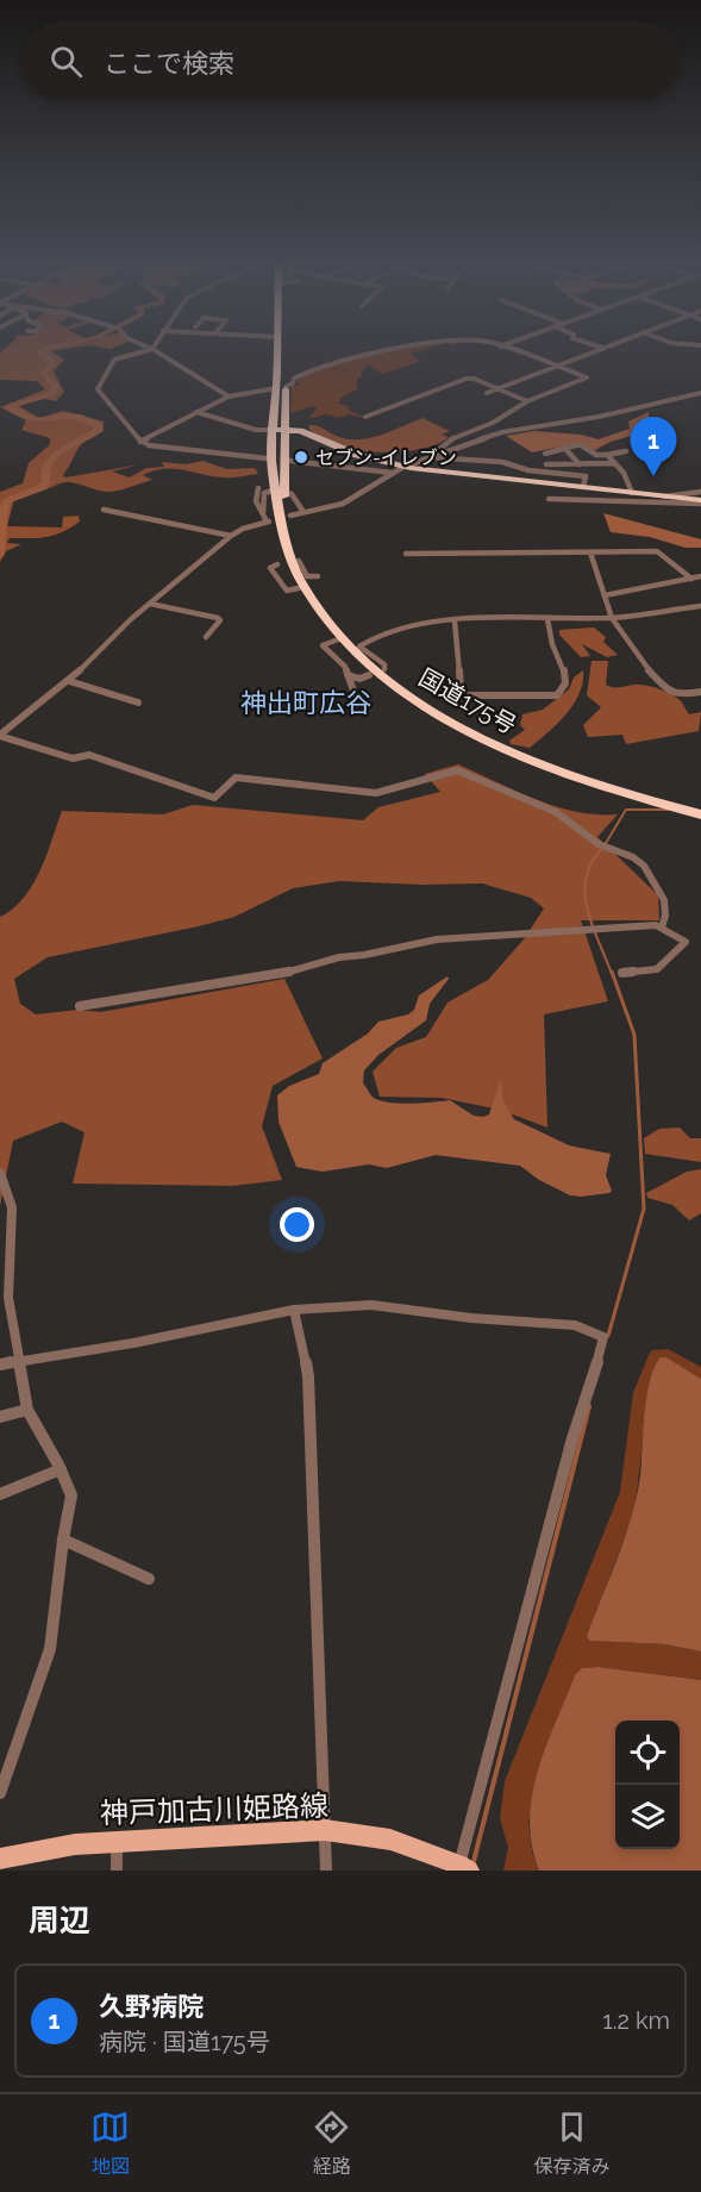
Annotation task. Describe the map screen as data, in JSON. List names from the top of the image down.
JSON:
{
  "streets": {
    "highway": ["国道175号"],
    "main road": ["神戸加古川姫路線"]
  },
  "districts": ["神出町広谷"],
  "places": ["セブン-イレブン"],
  "page": {
    "search": "ここで検索",
    "pins": "1",
    "heading": "周辺",
    "list": [
      {
        "mark": "1",
        "name": "久野病院",
        "note": "病院 · 国道175号",
        "value": "1.2 km"
      }
    ],
    "nav": ["地図", "経路", "保存済み"]
  }
}
